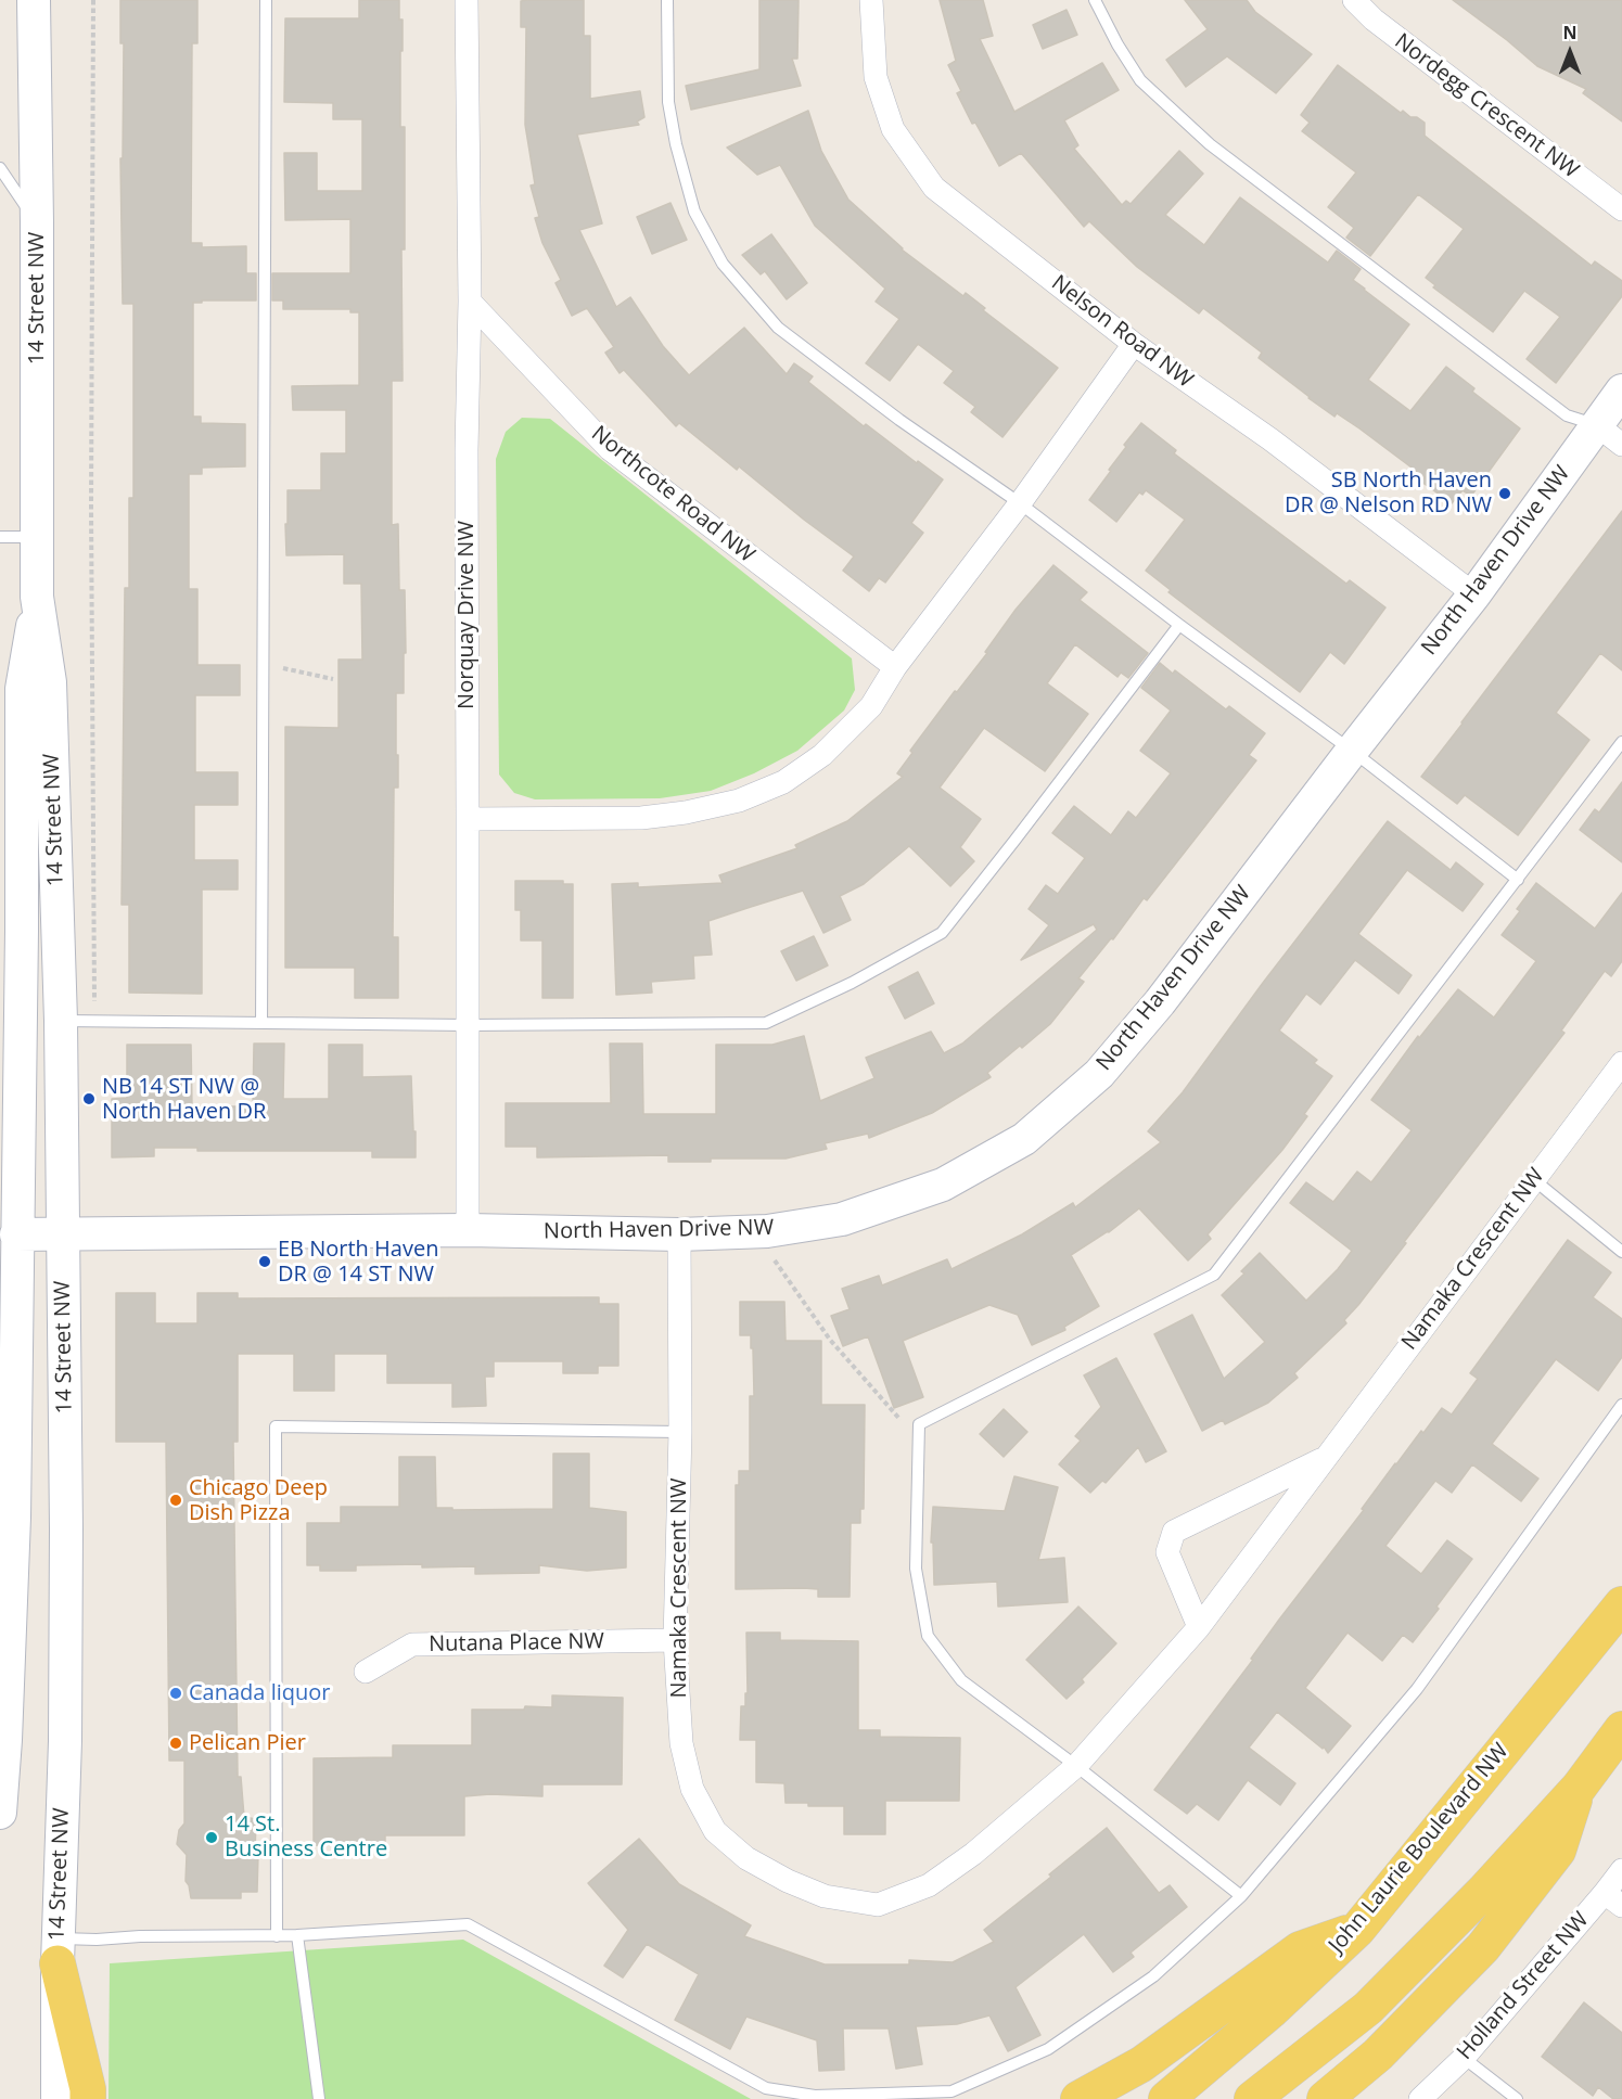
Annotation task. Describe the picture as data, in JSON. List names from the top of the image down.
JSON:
{
  "streets": {
    "main road": ["14 Street NW", "North Haven Drive NW", "John Laurie Boulevard NW"],
    "street": [
      "Nordegg Crescent NW",
      "Nelson Road NW",
      "Northcote Road NW",
      "Norquay Drive NW",
      "Namaka Crescent NW",
      "Nutana Place NW",
      "Holland Street NW"
    ]
  },
  "crossings": [
    ["14 Street NW", "North Haven Drive NW"],
    ["Nelson Road NW", "North Haven Drive NW"],
    ["Northcote Road NW", "Norquay Drive NW"],
    ["North Haven Drive NW", "Norquay Drive NW"],
    ["North Haven Drive NW", "Namaka Crescent NW"],
    ["Namaka Crescent NW", "Nutana Place NW"]
  ],
  "places": [
    "SB North Haven DR @ Nelson RD NW",
    "NB 14 ST NW @ North Haven DR",
    "EB North Haven DR @ 14 ST NW",
    "Chicago Deep Dish Pizza",
    "Canada liquor",
    "Pelican Pier",
    "14 St. Business Centre"
  ],
  "north": "top"
}
